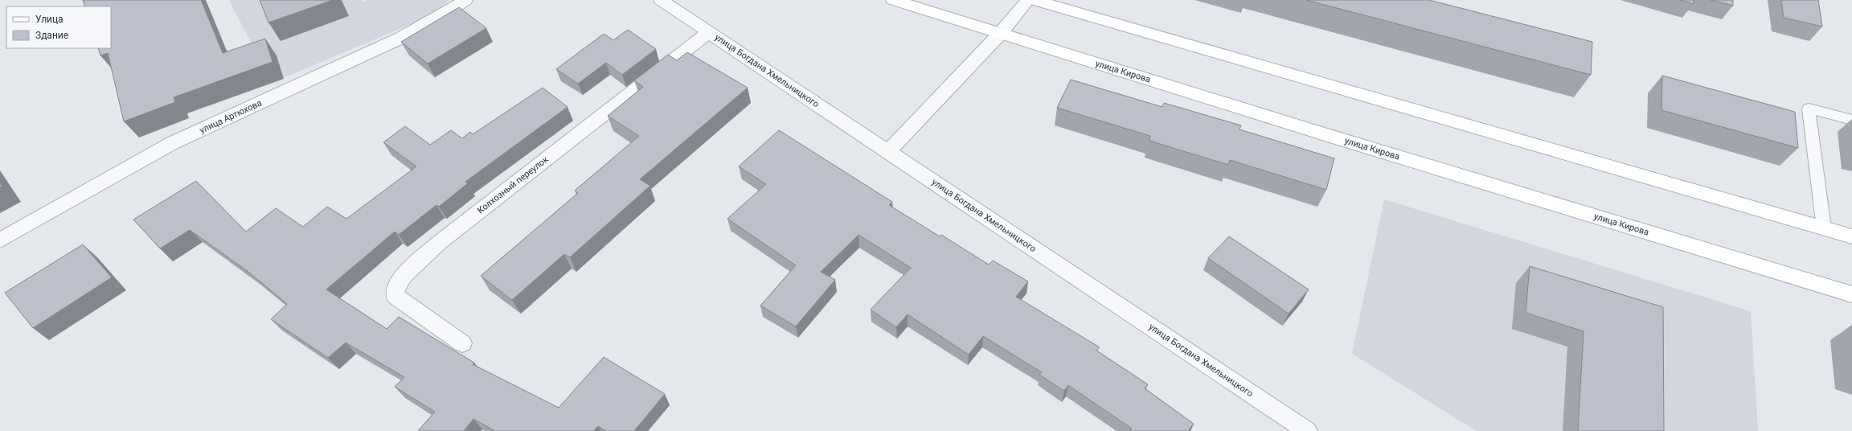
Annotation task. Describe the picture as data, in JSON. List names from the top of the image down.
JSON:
{
  "streets": {
    "street": [
      "улица Богдана Хмельницкого",
      "улица Кирова",
      "улица Артюхова",
      "Колхозный переулок"
    ]
  },
  "crossings": [
    ["улица Богдана Хмельницкого", "Колхозный переулок"]
  ],
  "legend": ["Улица", "Здание"]
}
